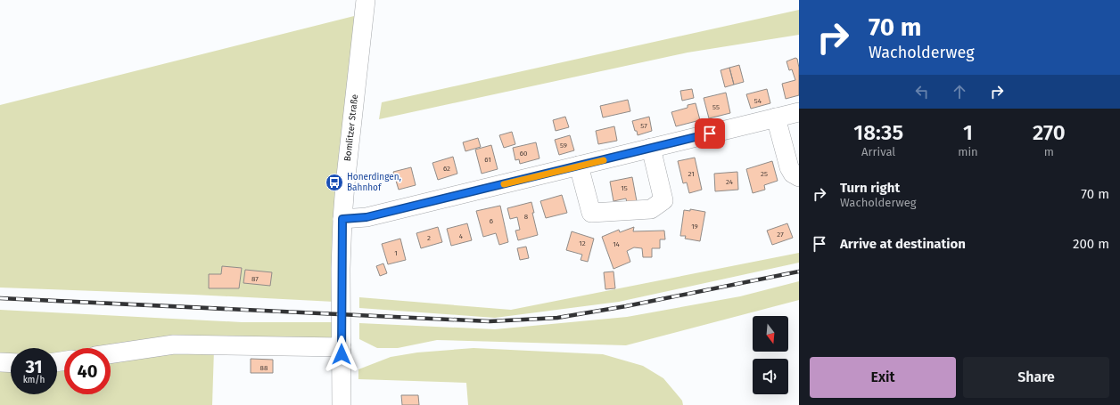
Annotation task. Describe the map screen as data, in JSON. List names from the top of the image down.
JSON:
{
  "streets": {
    "street": ["Bomlitzer Straße"]
  },
  "places": {
    "bus stop": ["Honerdingen, Bahnhof"]
  },
  "house_numbers": [
    "54",
    "55",
    "57",
    "59",
    "60",
    "61",
    "62",
    "21",
    "25",
    "24",
    "15",
    "8",
    "6",
    "19",
    "27",
    "4",
    "2",
    "12",
    "14",
    "1",
    "87",
    "88"
  ],
  "north": "bottom",
  "page": {
    "turn": ["70 m", "Wacholderweg"],
    "eta": [
      "18:35",
      "Arrival",
      "1",
      "min",
      "270",
      "m"
    ],
    "list": [
      {
        "name": "Turn right",
        "note": "Wacholderweg",
        "value": "70 m"
      },
      {
        "name": "Arrive at destination",
        "value": "200 m"
      }
    ],
    "speed": "31 km/h",
    "limit": "40",
    "buttons": ["Exit", "Share"]
  }
}
